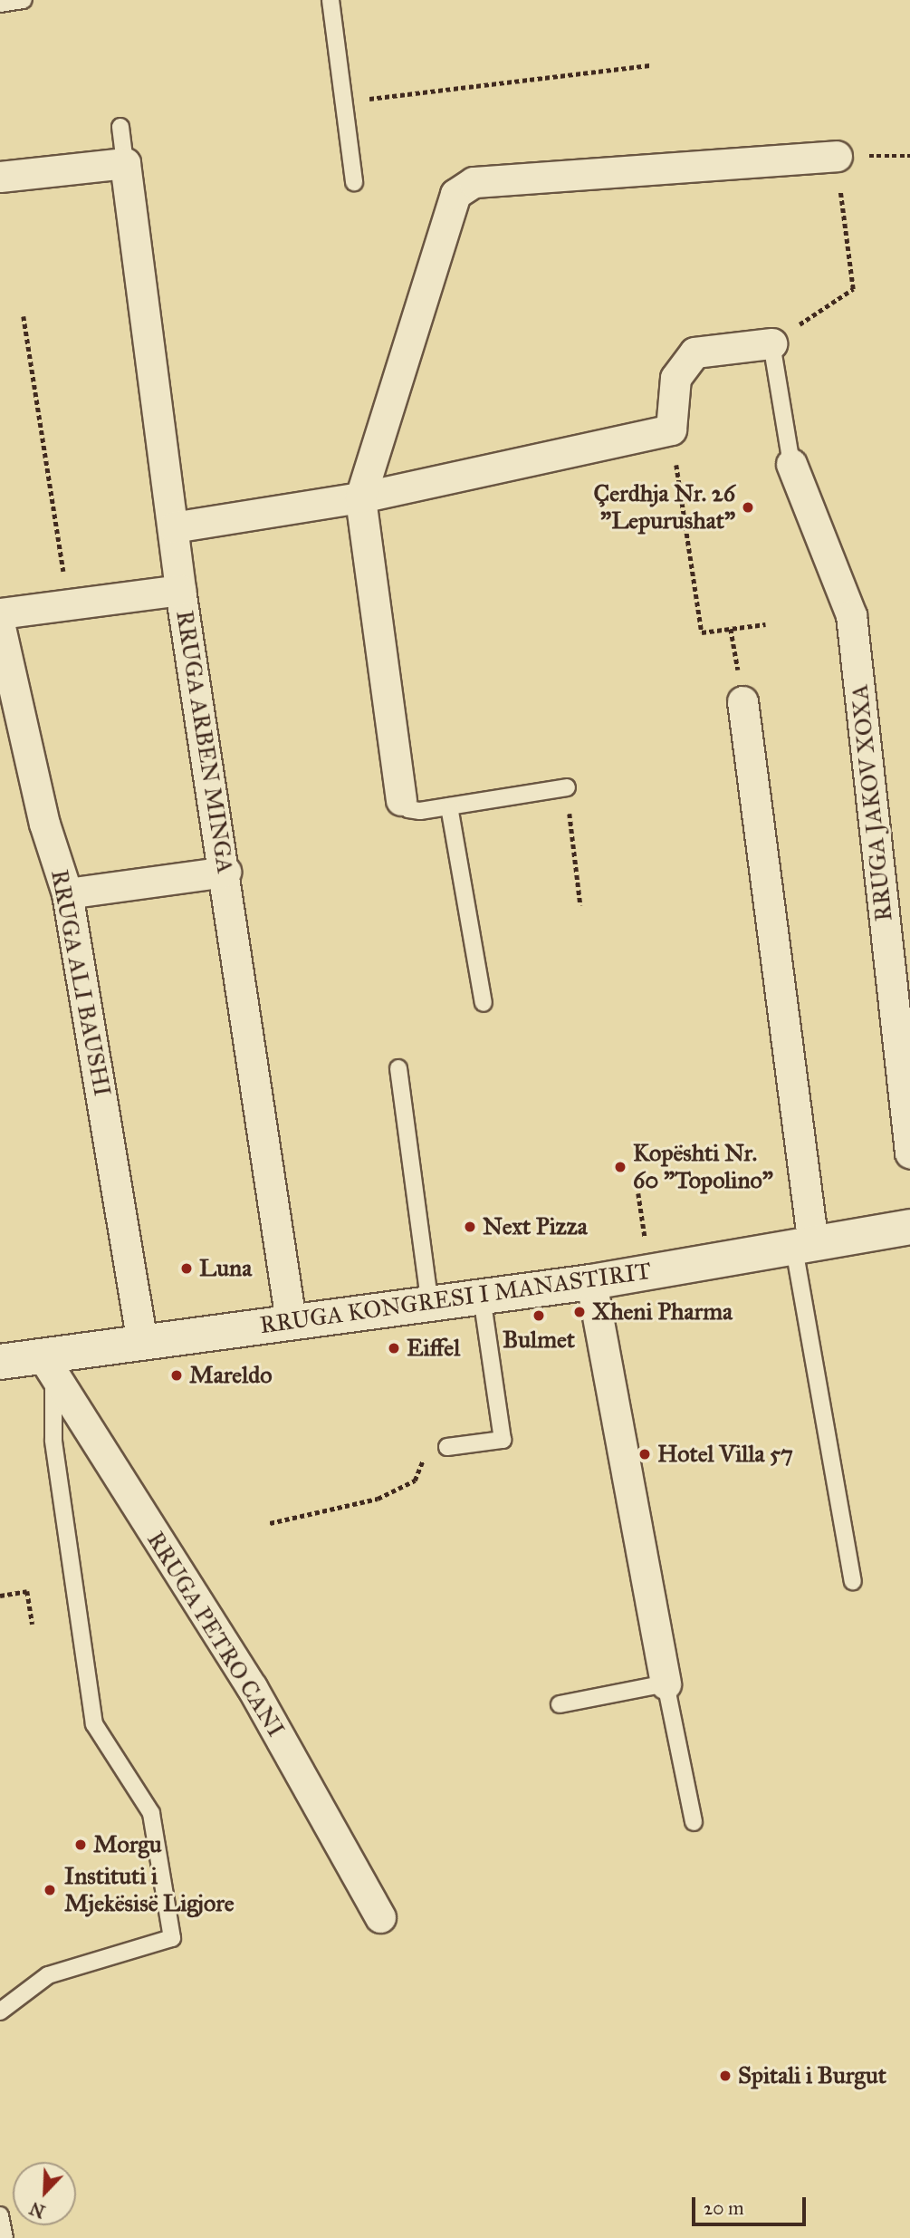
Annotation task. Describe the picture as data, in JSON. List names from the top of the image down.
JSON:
{
  "streets": {
    "street": [
      "RRUGA ARBEN MINGA",
      "RRUGA JAKOV XOXA",
      "RRUGA ALI BAUSHI",
      "RRUGA KONGRESI I MANASTIRIT",
      "RRUGA PETRO CANI"
    ]
  },
  "crossings": [
    ["RRUGA ARBEN MINGA", "RRUGA KONGRESI I MANASTIRIT"],
    ["RRUGA ALI BAUSHI", "RRUGA KONGRESI I MANASTIRIT"],
    ["RRUGA KONGRESI I MANASTIRIT", "RRUGA PETRO CANI"]
  ],
  "places": [
    "Çerdhja Nr. 26 \"Lepurushat\"",
    "Kopështi Nr. 60 \"Topolino\"",
    "Next Pizza",
    "Luna",
    "Xheni Pharma",
    "Bulmet",
    "Eiffel",
    "Mareldo",
    "Hotel Villa 57",
    "Morgu",
    "Instituti i Mjekësisë Ligjore",
    "Spitali i Burgut"
  ],
  "scale_bar": "20 m",
  "north": "bottom left"
}
